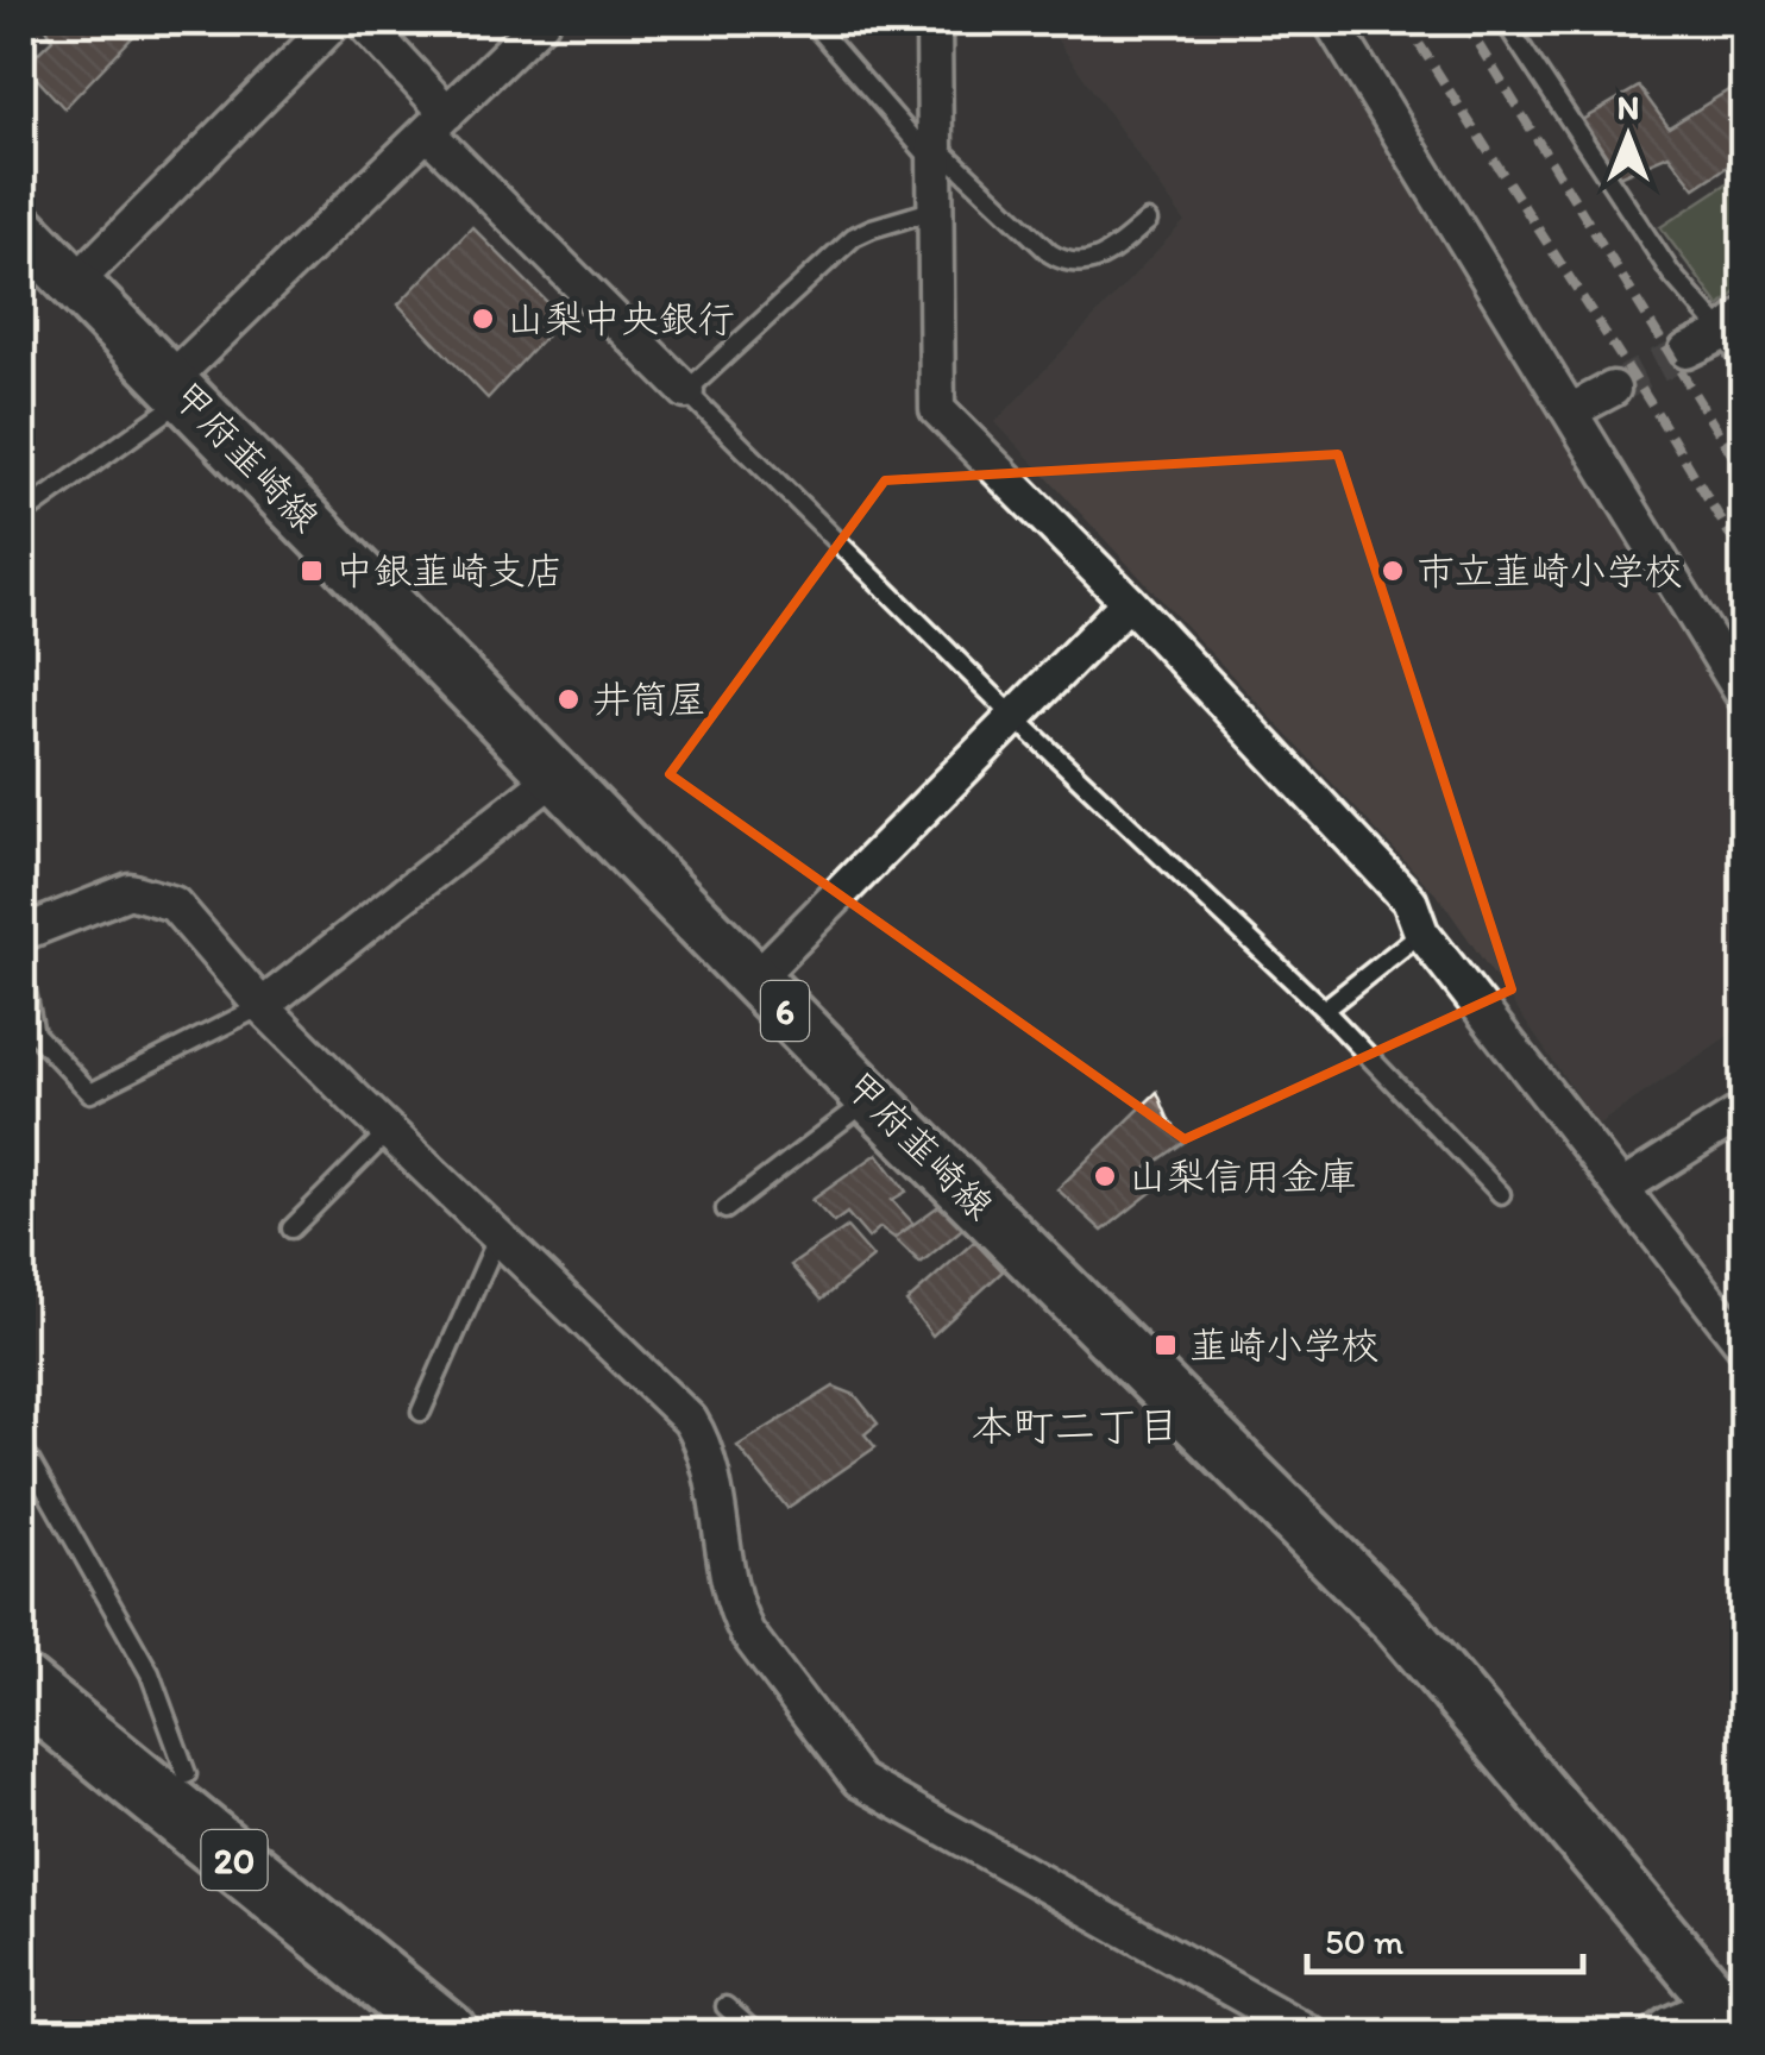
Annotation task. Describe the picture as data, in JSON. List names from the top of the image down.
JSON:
{
  "streets": {
    "highway": ["20"],
    "main road": ["甲府韮崎線", "6"]
  },
  "districts": ["本町二丁目"],
  "places": {
    "other": [
      "山梨中央銀行",
      "市立韮崎小学校",
      "井筒屋",
      "山梨信用金庫"
    ],
    "transit": ["中銀韮崎支店", "韮崎小学校"]
  },
  "scale_bar": "50 m",
  "north": "top"
}
